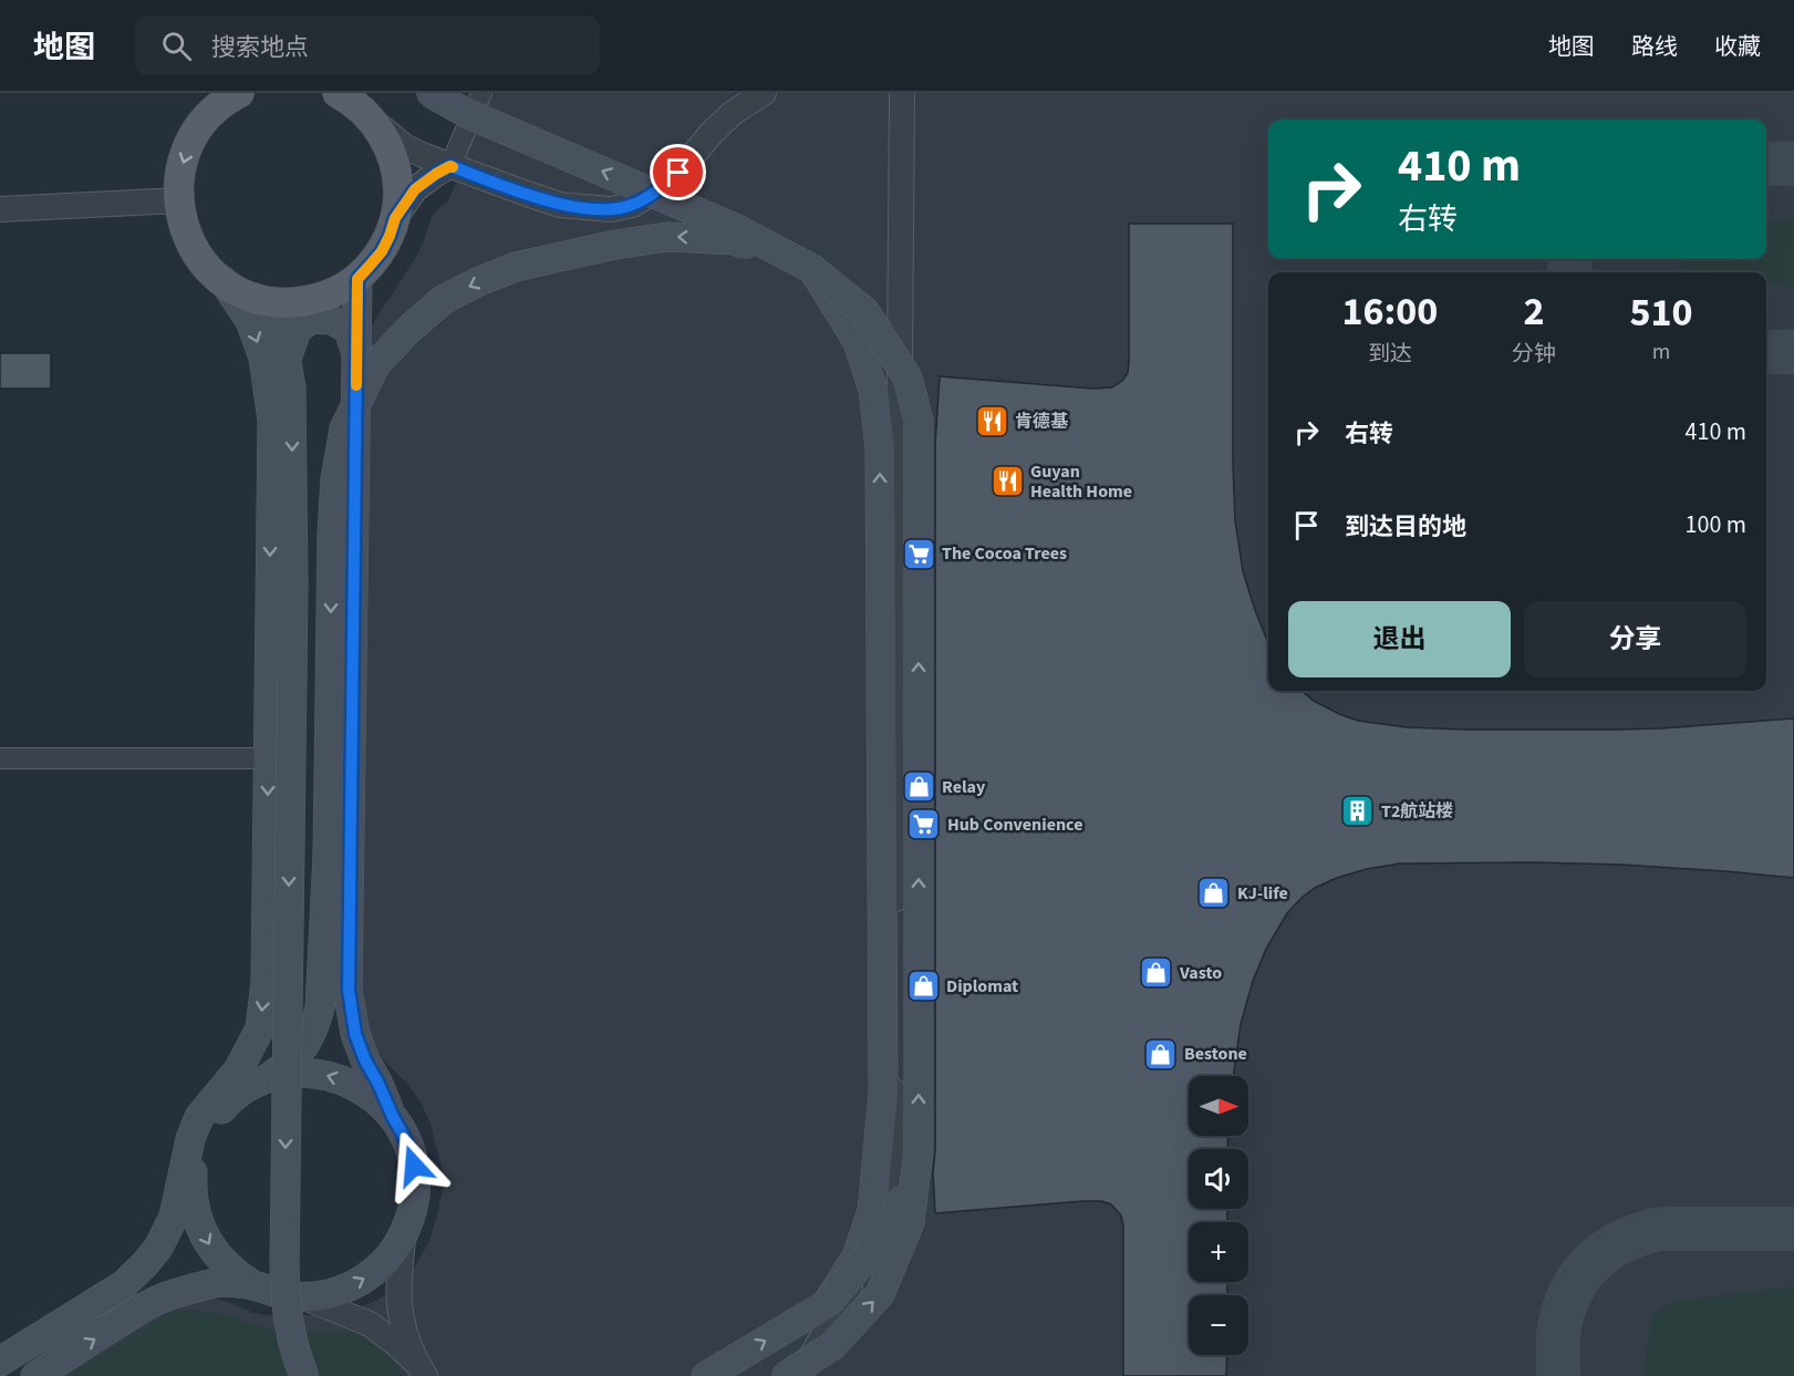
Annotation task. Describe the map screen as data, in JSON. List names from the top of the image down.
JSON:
{
  "places": {
    "restaurant": ["肯德基", "Guyan Health Home"],
    "supermarket": ["The Cocoa Trees", "Hub Convenience"],
    "shop": [
      "Relay",
      "KJ-life",
      "Vasto",
      "Diplomat",
      "Bestone"
    ],
    "building": ["T2航站楼"]
  },
  "north": "right",
  "page": {
    "header": "地图",
    "search": "搜索地点",
    "nav": ["地图", "路线", "收藏"],
    "turn": ["410 m", "右转"],
    "eta": [
      "16:00",
      "到达",
      "2",
      "分钟",
      "510",
      "m"
    ],
    "list": [
      {
        "name": "右转",
        "value": "410 m"
      },
      {
        "name": "到达目的地",
        "value": "100 m"
      }
    ],
    "buttons": ["退出", "分享"],
    "map_buttons": ["+", "−"]
  }
}
